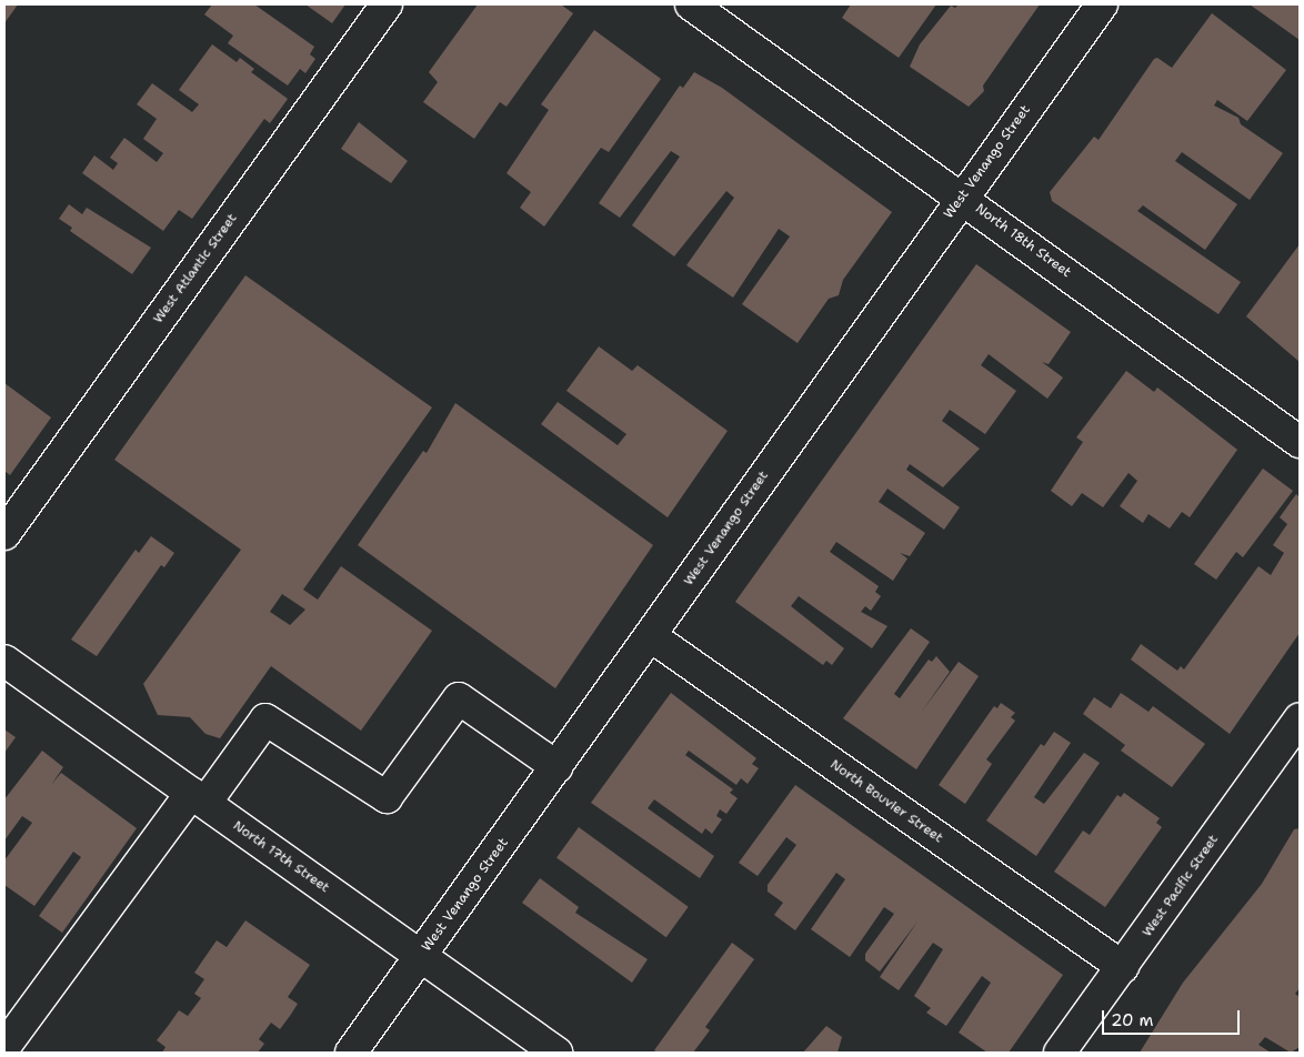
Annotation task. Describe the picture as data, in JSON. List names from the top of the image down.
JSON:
{
  "streets": {
    "street": [
      "West Venango Street",
      "North 18th Street",
      "West Atlantic Street",
      "North Bouvier Street",
      "North 17th Street",
      "West Pacific Street"
    ]
  },
  "crossings": [
    ["West Venango Street", "North 18th Street"],
    ["West Venango Street", "North Bouvier Street"],
    ["West Venango Street", "North 17th Street"],
    ["North Bouvier Street", "West Pacific Street"]
  ],
  "scale_bar": "20 m"
}
